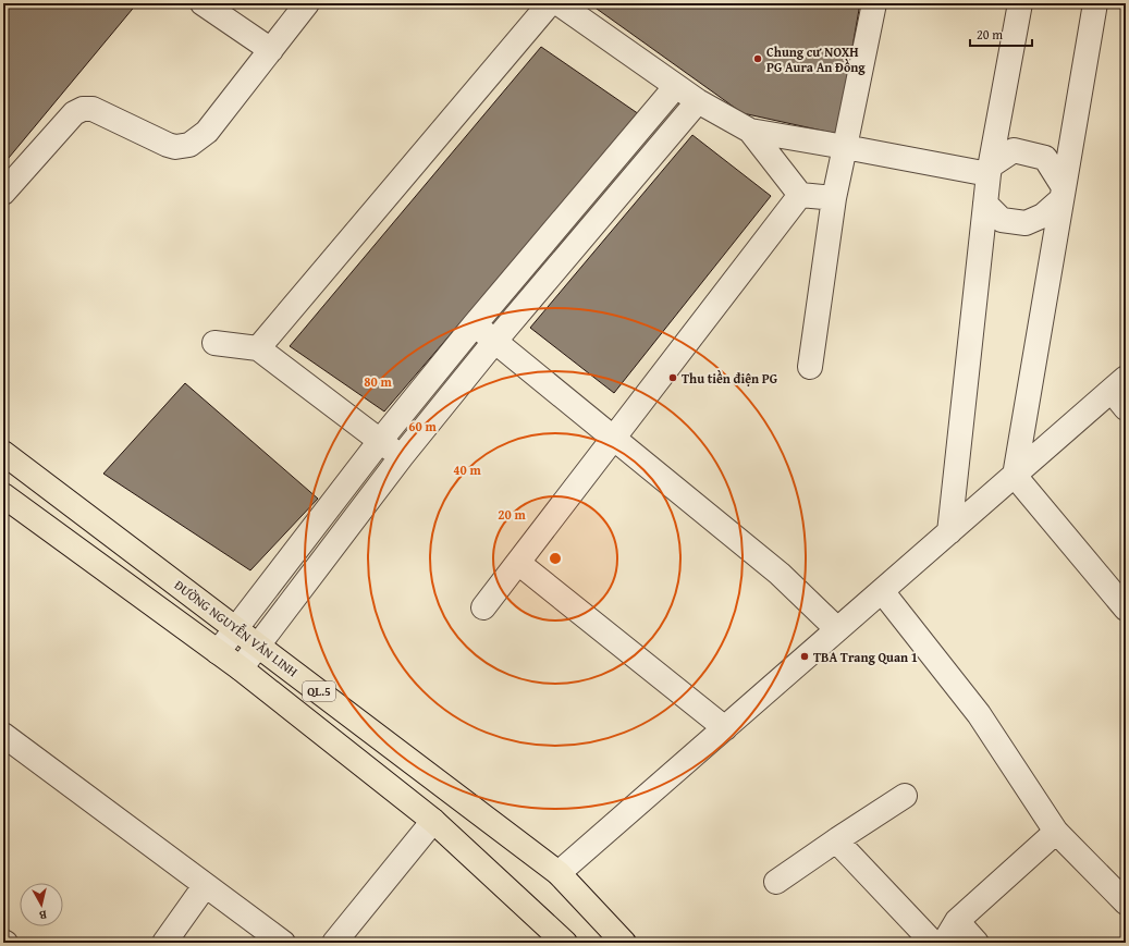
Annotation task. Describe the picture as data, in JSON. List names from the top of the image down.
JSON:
{
  "streets": {
    "highway": ["ĐƯỜNG NGUYỄN VĂN LINH", "QL.5"]
  },
  "places": ["Chung cư NOXH PG Aura An Đồng", "Thu tiền điện PG", "TBA Trang Quan 1"],
  "scale_bar": "20 m",
  "north": "bottom",
  "rings": [
    "80 m",
    "60 m",
    "40 m",
    "20 m"
  ]
}
